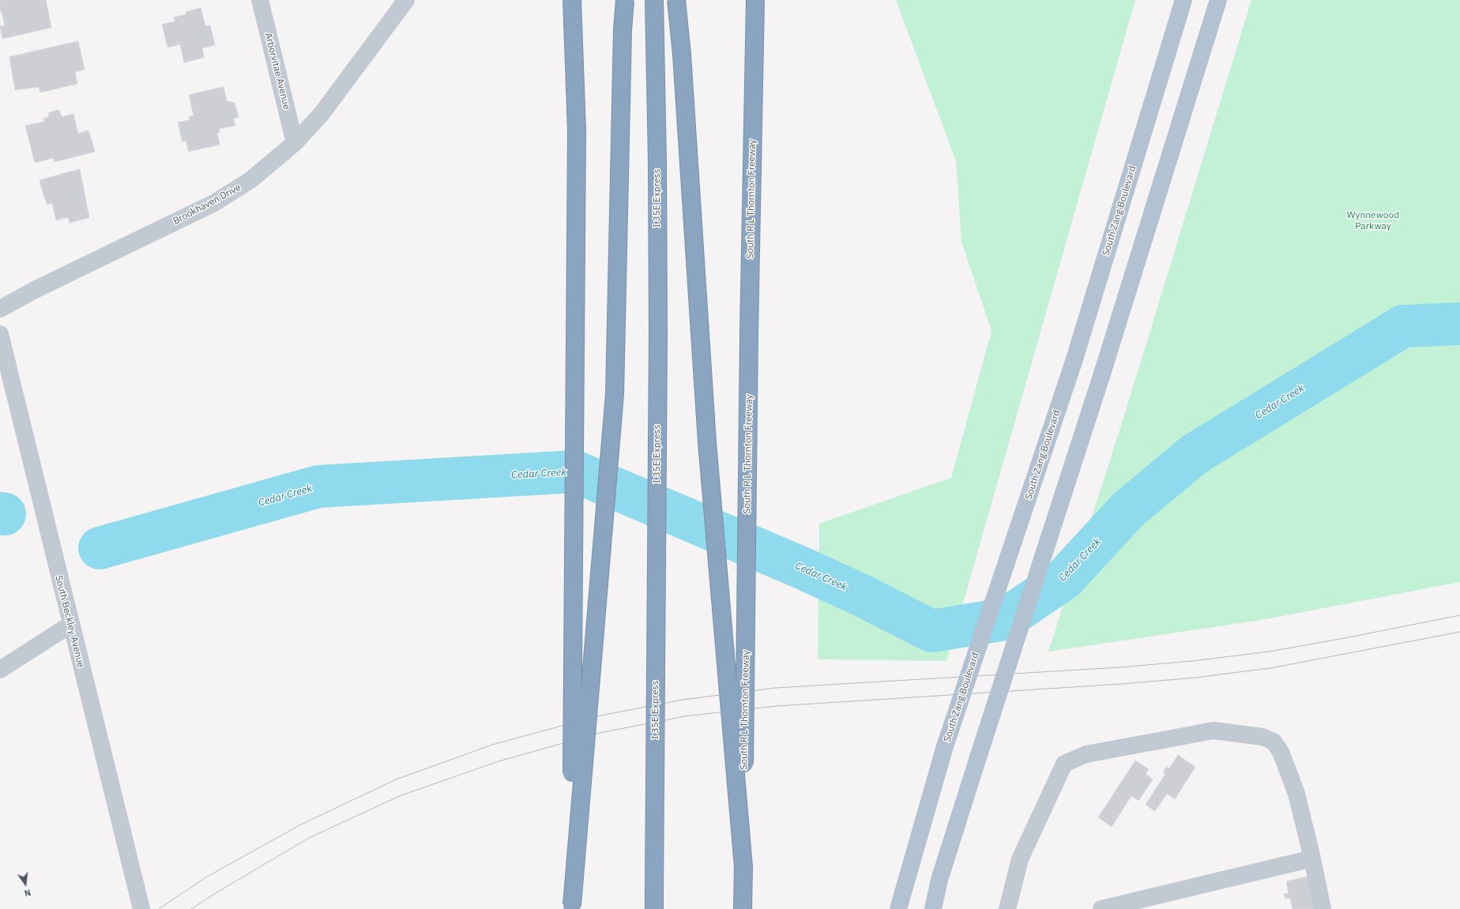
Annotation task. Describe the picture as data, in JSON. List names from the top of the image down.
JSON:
{
  "streets": {
    "highway": ["I 35E Express", "South R L Thornton Freeway"],
    "main road": ["South Zang Boulevard"],
    "street": ["Arborvitae Avenue", "Brookhaven Drive", "South Beckley Avenue"]
  },
  "crossings": [
    ["Arborvitae Avenue", "Brookhaven Drive"]
  ],
  "water": ["Cedar Creek"],
  "parks": ["Wynnewood Parkway"],
  "north": "bottom"
}
